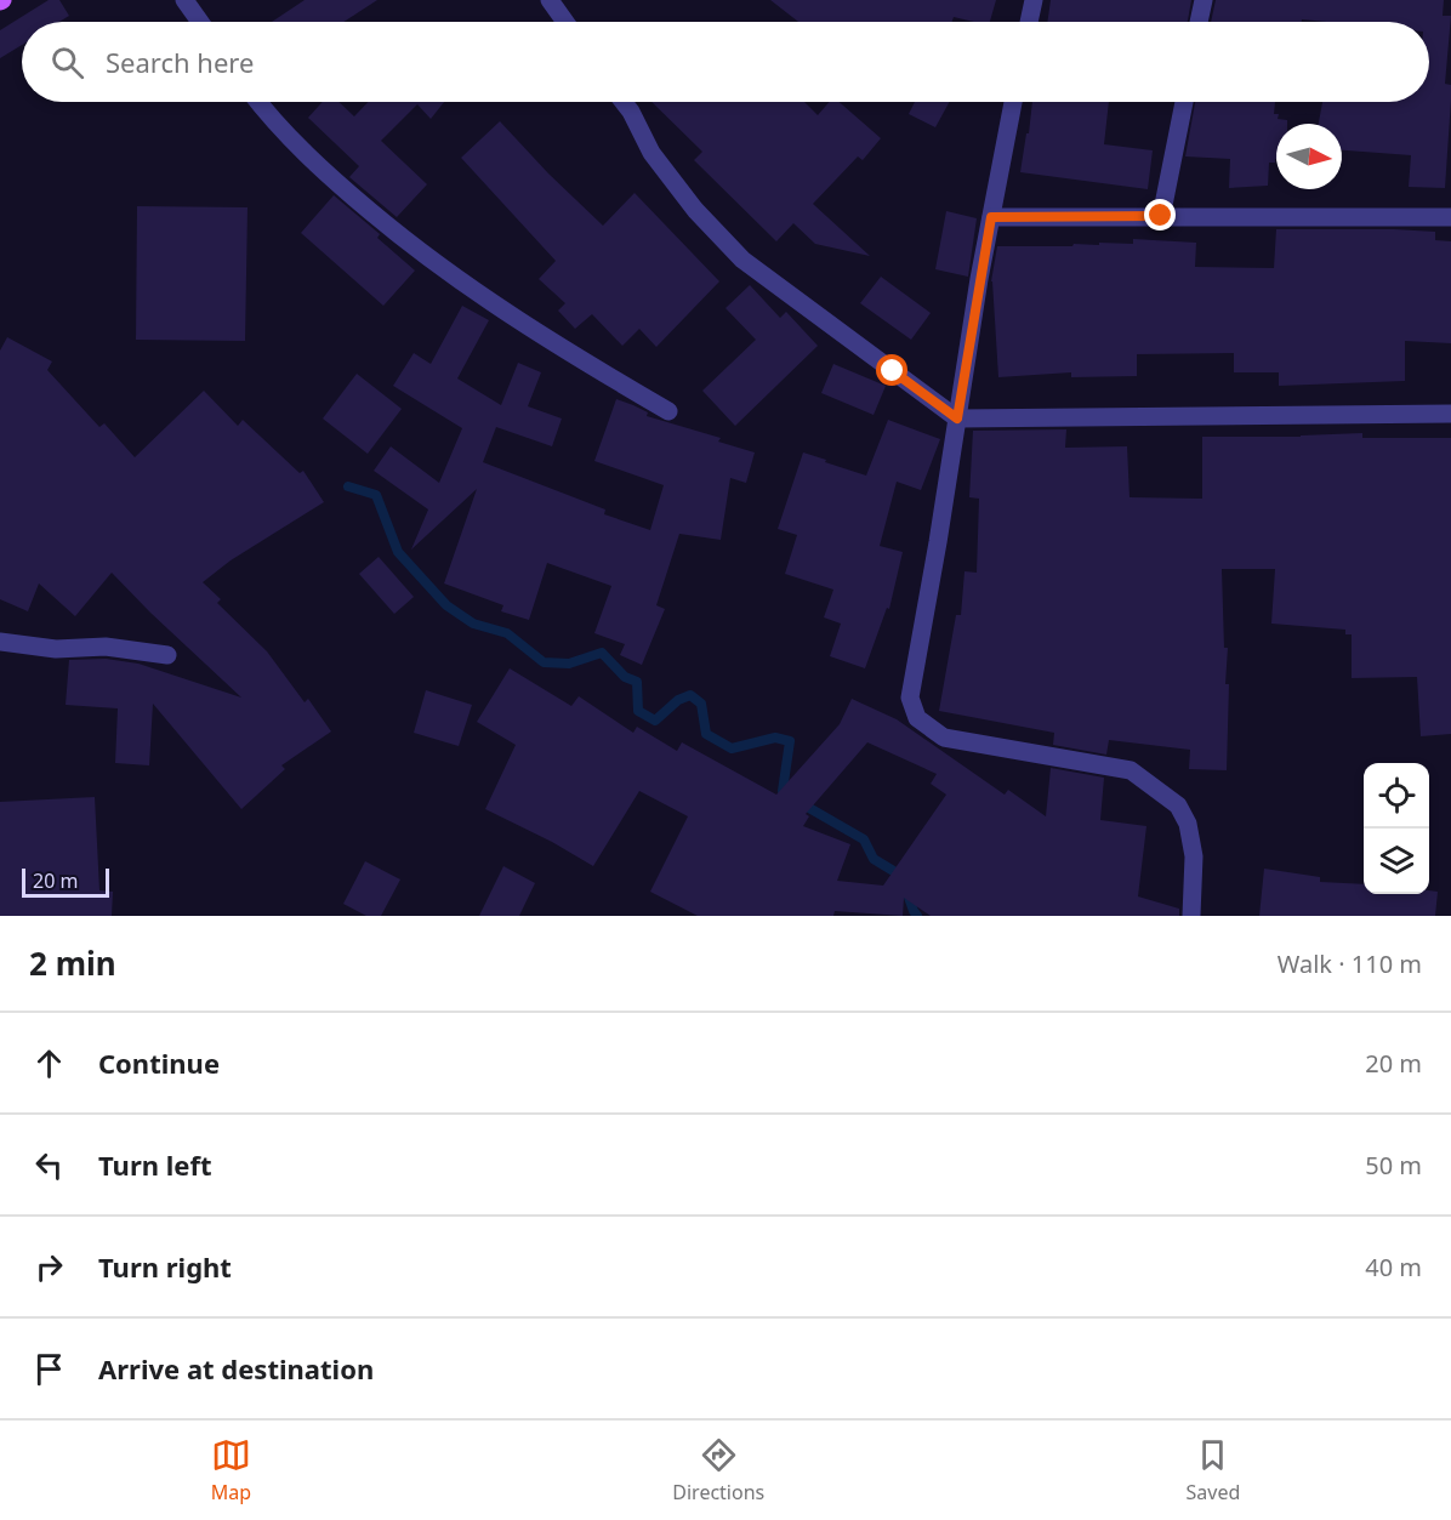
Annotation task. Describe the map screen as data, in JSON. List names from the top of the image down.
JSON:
{
  "scale_bar": "20 m",
  "north": "right",
  "page": {
    "search": "Search here",
    "scale": "20 m",
    "heading": ["2 min", "Walk · 110 m"],
    "list": [
      ["Continue", "20 m"],
      ["Turn left", "50 m"],
      ["Turn right", "40 m"],
      "Arrive at destination"
    ],
    "nav": ["Map", "Directions", "Saved"]
  }
}
